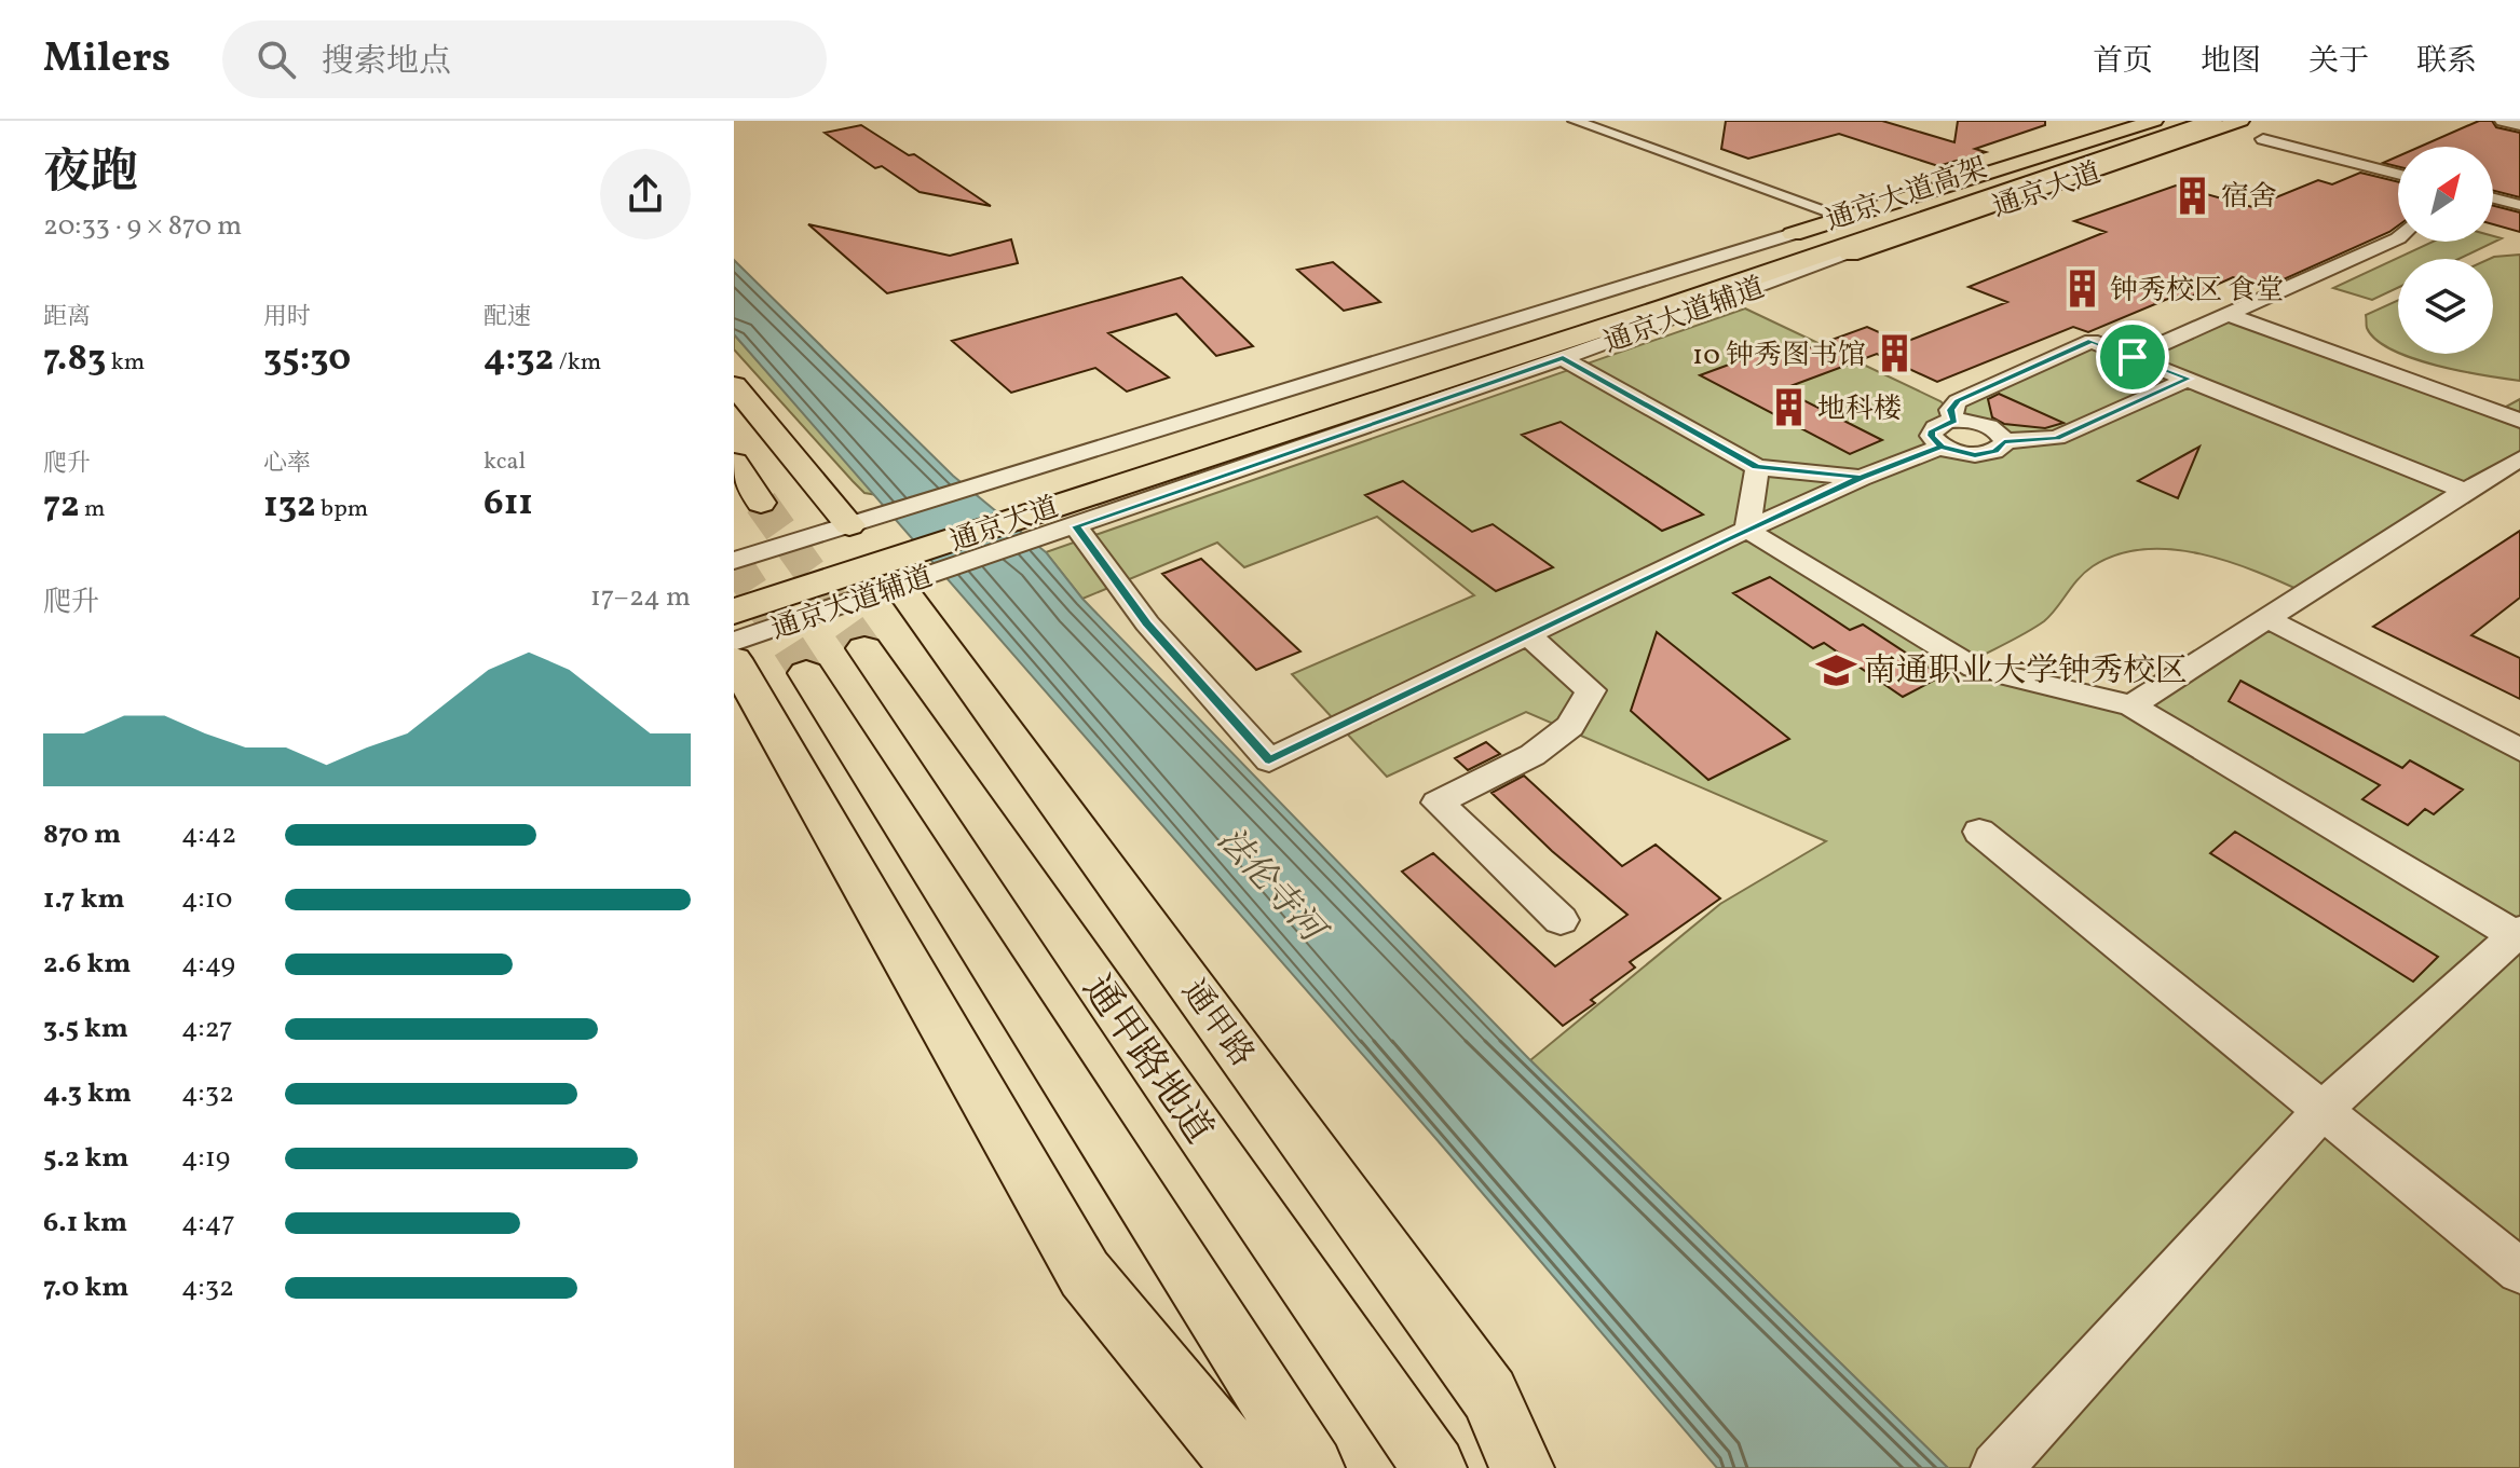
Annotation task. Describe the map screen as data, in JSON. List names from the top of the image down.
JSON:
{
  "streets": {
    "highway": ["通京大道", "通京大道高架"],
    "main road": ["通甲路", "通甲路地道"],
    "street": ["通京大道辅道"]
  },
  "crossings": [
    ["通京大道", "通京大道高架"],
    ["通京大道", "通京大道辅道"],
    ["通京大道", "通甲路"],
    ["通京大道辅道", "通甲路"]
  ],
  "water": ["法伦寺河"],
  "places": {
    "building": [
      "宿舍",
      "钟秀校区 食堂",
      "10 钟秀图书馆",
      "地科楼"
    ],
    "school or university": ["南通职业大学钟秀校区"]
  },
  "north": "top right",
  "page": {
    "header": "Milers",
    "search": "搜索地点",
    "nav": [
      "首页",
      "地图",
      "关于",
      "联系"
    ],
    "heading": ["夜跑", "20:33 · 9 × 870 m"],
    "stats": [
      ["距离", "7.83 km"],
      ["用时", "35:30"],
      ["配速", "4:32 /km"],
      ["爬升", "72 m"],
      ["心率", "132 bpm"],
      ["kcal", "611"]
    ],
    "chart": ["爬升", "17–24 m"],
    "list": [
      {
        "name": "870 m",
        "note": "4:42"
      },
      {
        "name": "1.7 km",
        "note": "4:10"
      },
      {
        "name": "2.6 km",
        "note": "4:49"
      },
      {
        "name": "3.5 km",
        "note": "4:27"
      },
      {
        "name": "4.3 km",
        "note": "4:32"
      },
      {
        "name": "5.2 km",
        "note": "4:19"
      },
      {
        "name": "6.1 km",
        "note": "4:47"
      },
      {
        "name": "7.0 km",
        "note": "4:32"
      }
    ]
  }
}
